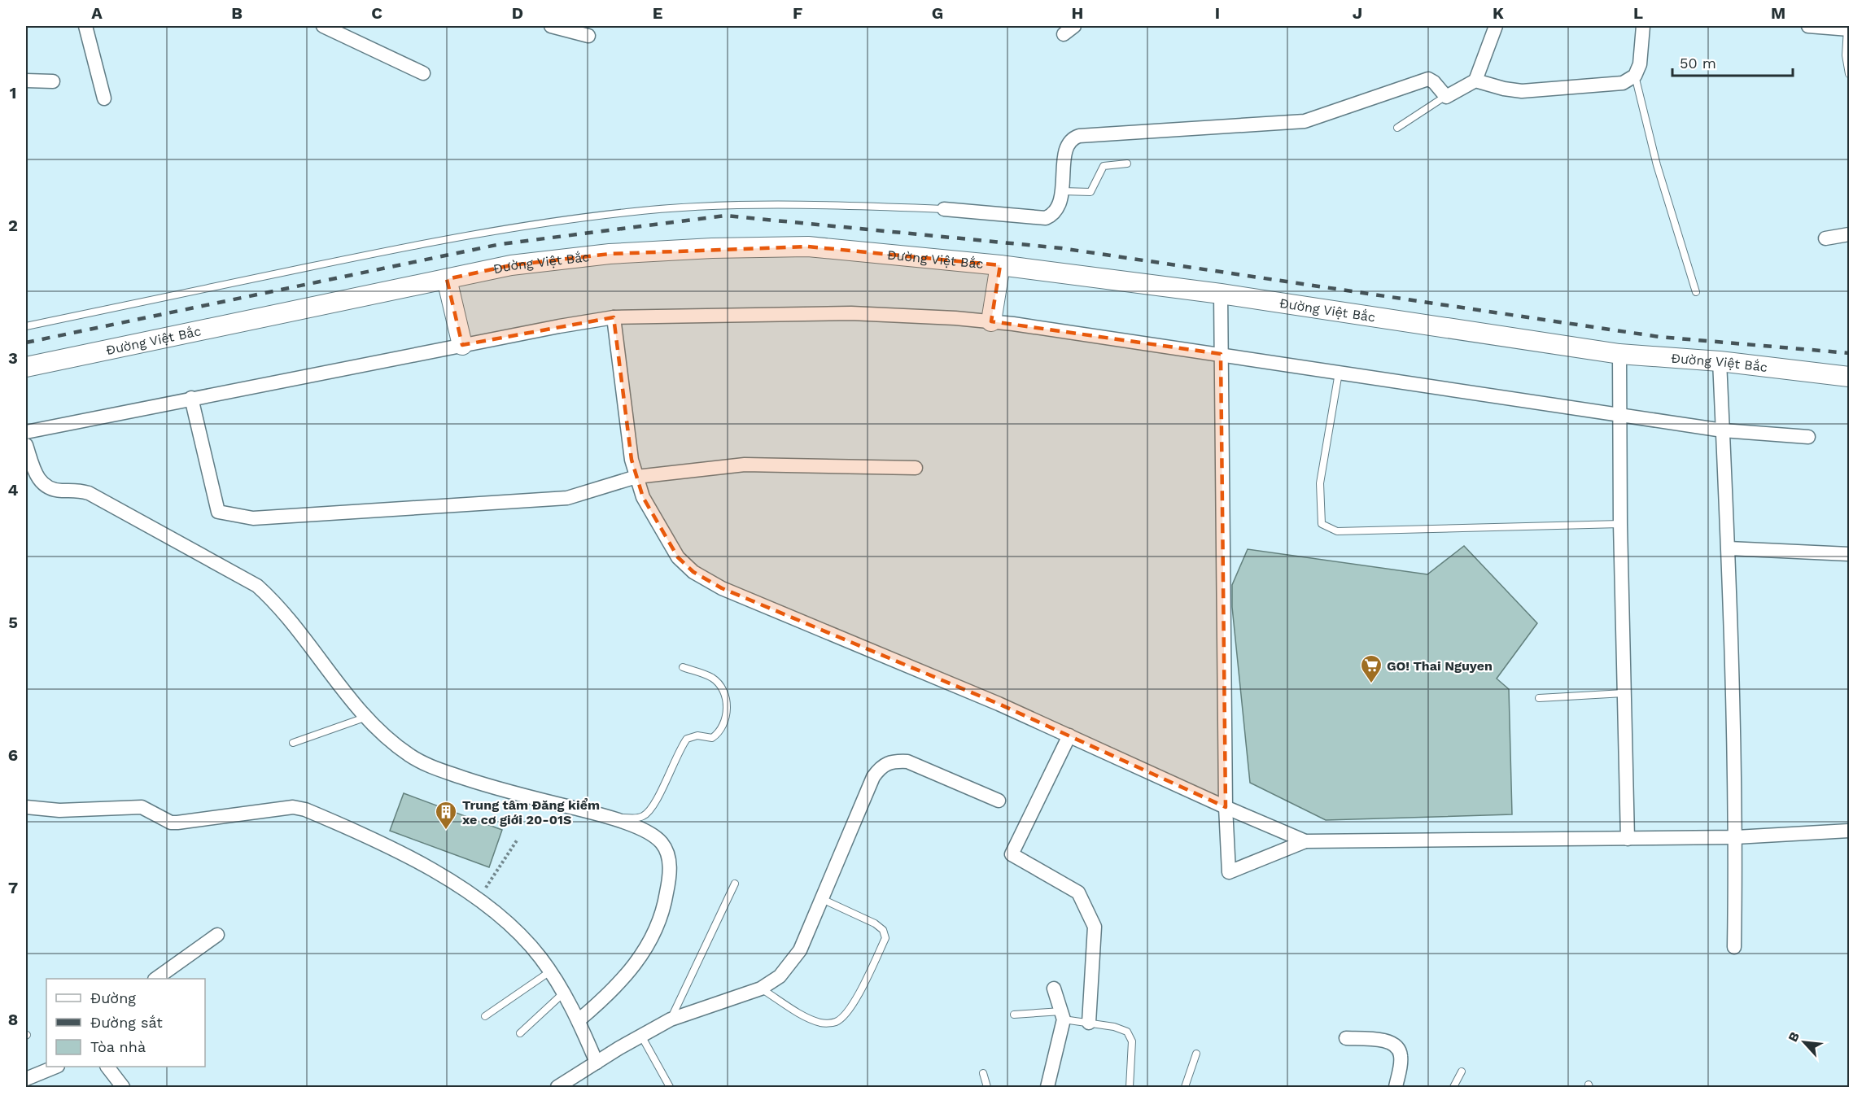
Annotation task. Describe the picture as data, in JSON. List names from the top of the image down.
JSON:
{
  "streets": {
    "main road": ["Đường Việt Bắc"]
  },
  "places": {
    "supermarket": ["GO! Thai Nguyen"],
    "building": ["Trung tâm Đăng kiểm xe cơ giới 20-01S"]
  },
  "legend": ["Đường", "Đường sắt", "Tòa nhà"],
  "scale_bar": "50 m",
  "north": "top left",
  "grid": {
    "columns": [
      "A",
      "B",
      "C",
      "D",
      "E",
      "F",
      "G",
      "H",
      "I",
      "J",
      "K",
      "L",
      "M"
    ],
    "rows": [
      "1",
      "2",
      "3",
      "4",
      "5",
      "6",
      "7",
      "8"
    ]
  }
}
